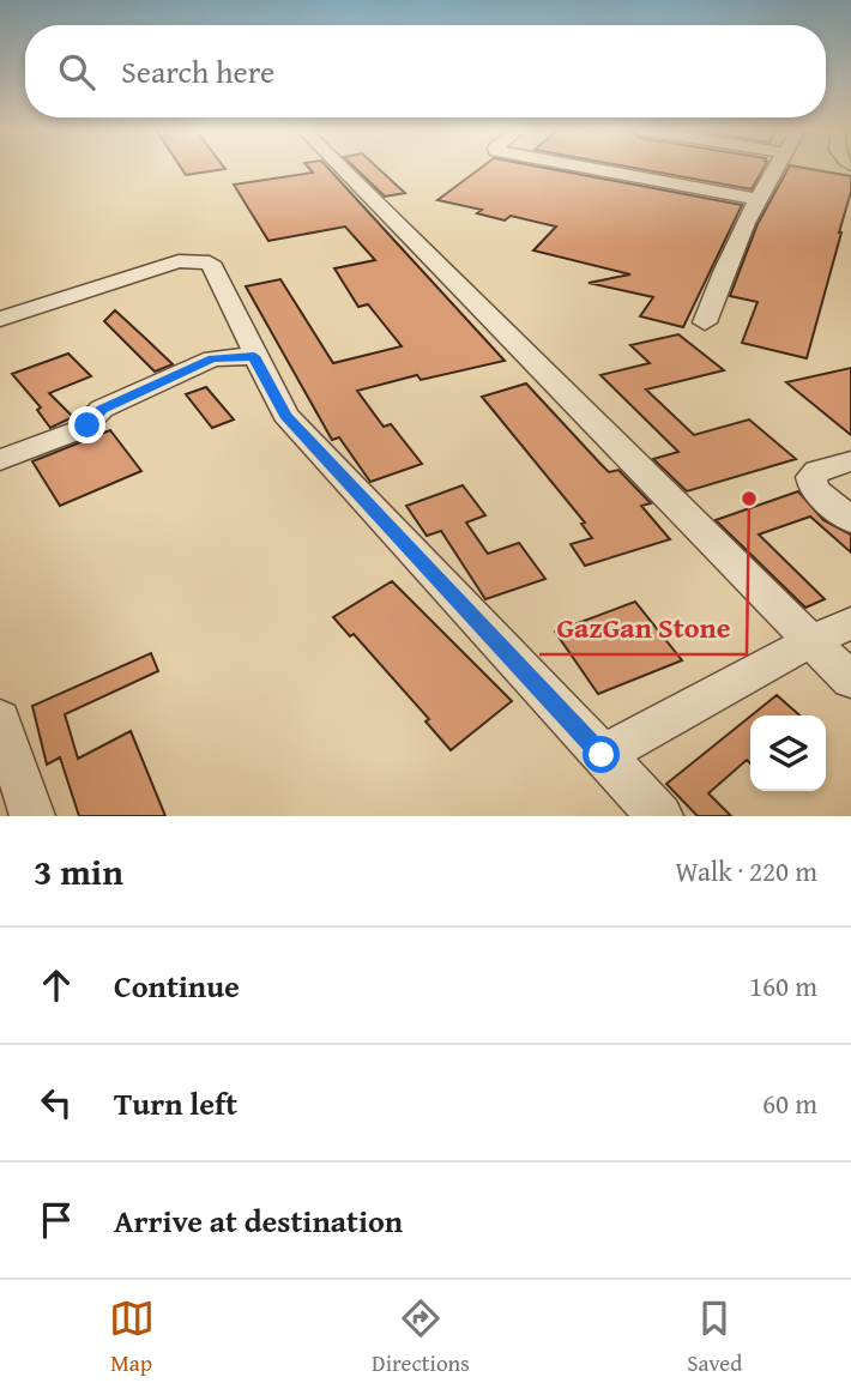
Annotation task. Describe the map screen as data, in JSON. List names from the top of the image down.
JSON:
{
  "places": ["GazGan Stone"],
  "page": {
    "search": "Search here",
    "heading": ["3 min", "Walk · 220 m"],
    "list": [
      ["Continue", "160 m"],
      ["Turn left", "60 m"],
      "Arrive at destination"
    ],
    "nav": ["Map", "Directions", "Saved"]
  }
}
